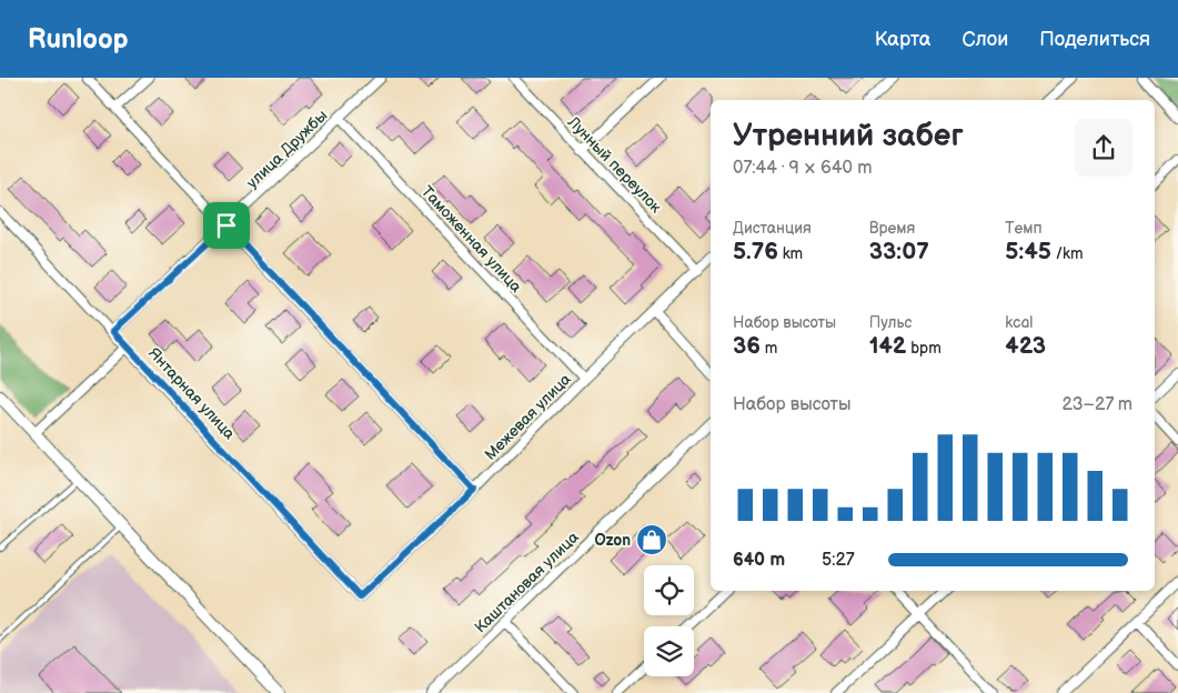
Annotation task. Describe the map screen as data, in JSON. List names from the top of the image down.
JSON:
{
  "streets": {
    "street": [
      "улица Дружбы",
      "Лунный переулок",
      "Таможенная улица",
      "Янтарная улица",
      "Межевая улица",
      "Каштановая улица"
    ]
  },
  "crossings": [
    ["улица Дружбы", "Таможенная улица"],
    ["улица Дружбы", "Янтарная улица"],
    ["Лунный переулок", "Межевая улица"],
    ["Таможенная улица", "Межевая улица"],
    ["Янтарная улица", "Межевая улица"]
  ],
  "places": {
    "shop": ["Ozon"]
  },
  "page": {
    "header": "Runloop",
    "nav": ["Карта", "Слои", "Поделиться"],
    "heading": ["Утренний забег", "07:44 · 9 × 640 m"],
    "stats": [
      ["Дистанция", "5.76 km"],
      ["Время", "33:07"],
      ["Темп", "5:45 /km"],
      ["Набор высоты", "36 m"],
      ["Пульс", "142 bpm"],
      ["kcal", "423"]
    ],
    "chart": ["Набор высоты", "23–27 m"],
    "list": [
      {
        "name": "640 m",
        "note": "5:27"
      }
    ]
  }
}
